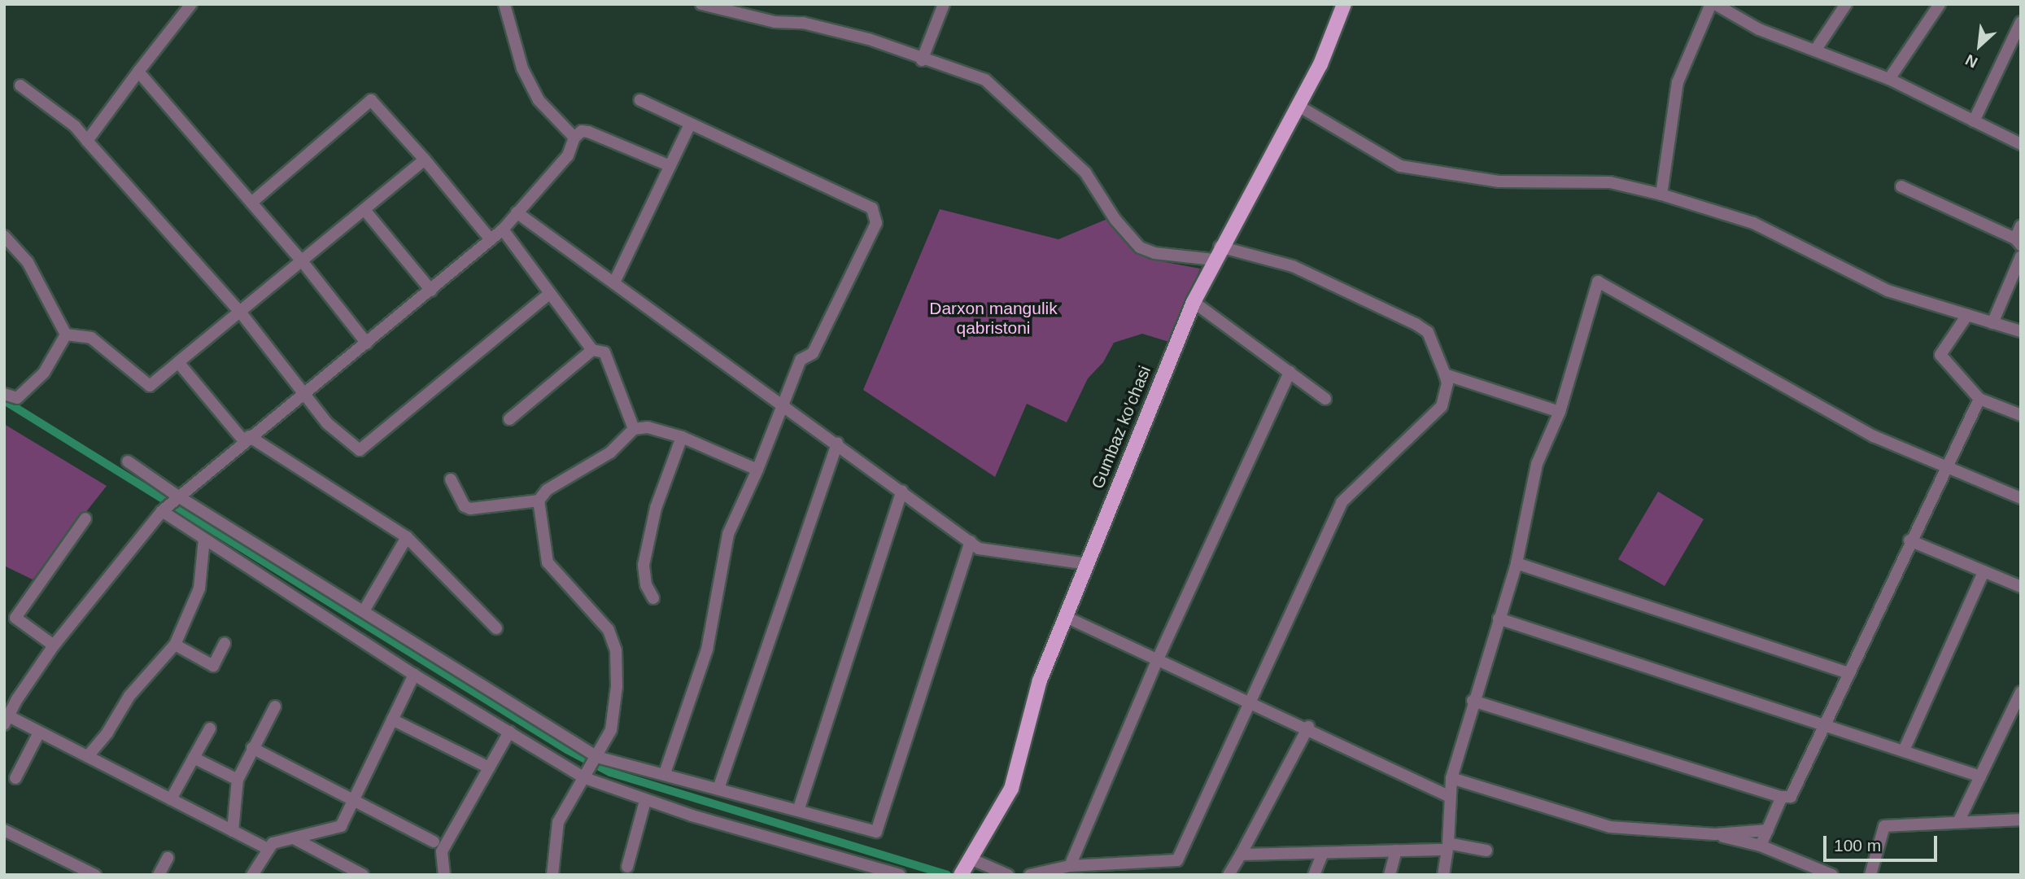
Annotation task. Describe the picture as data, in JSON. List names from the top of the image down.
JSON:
{
  "streets": {
    "main road": ["Gumbaz ko'chasi"]
  },
  "parks": ["Darxon mangulik qabristoni"],
  "scale_bar": "100 m",
  "north": "bottom left"
}
